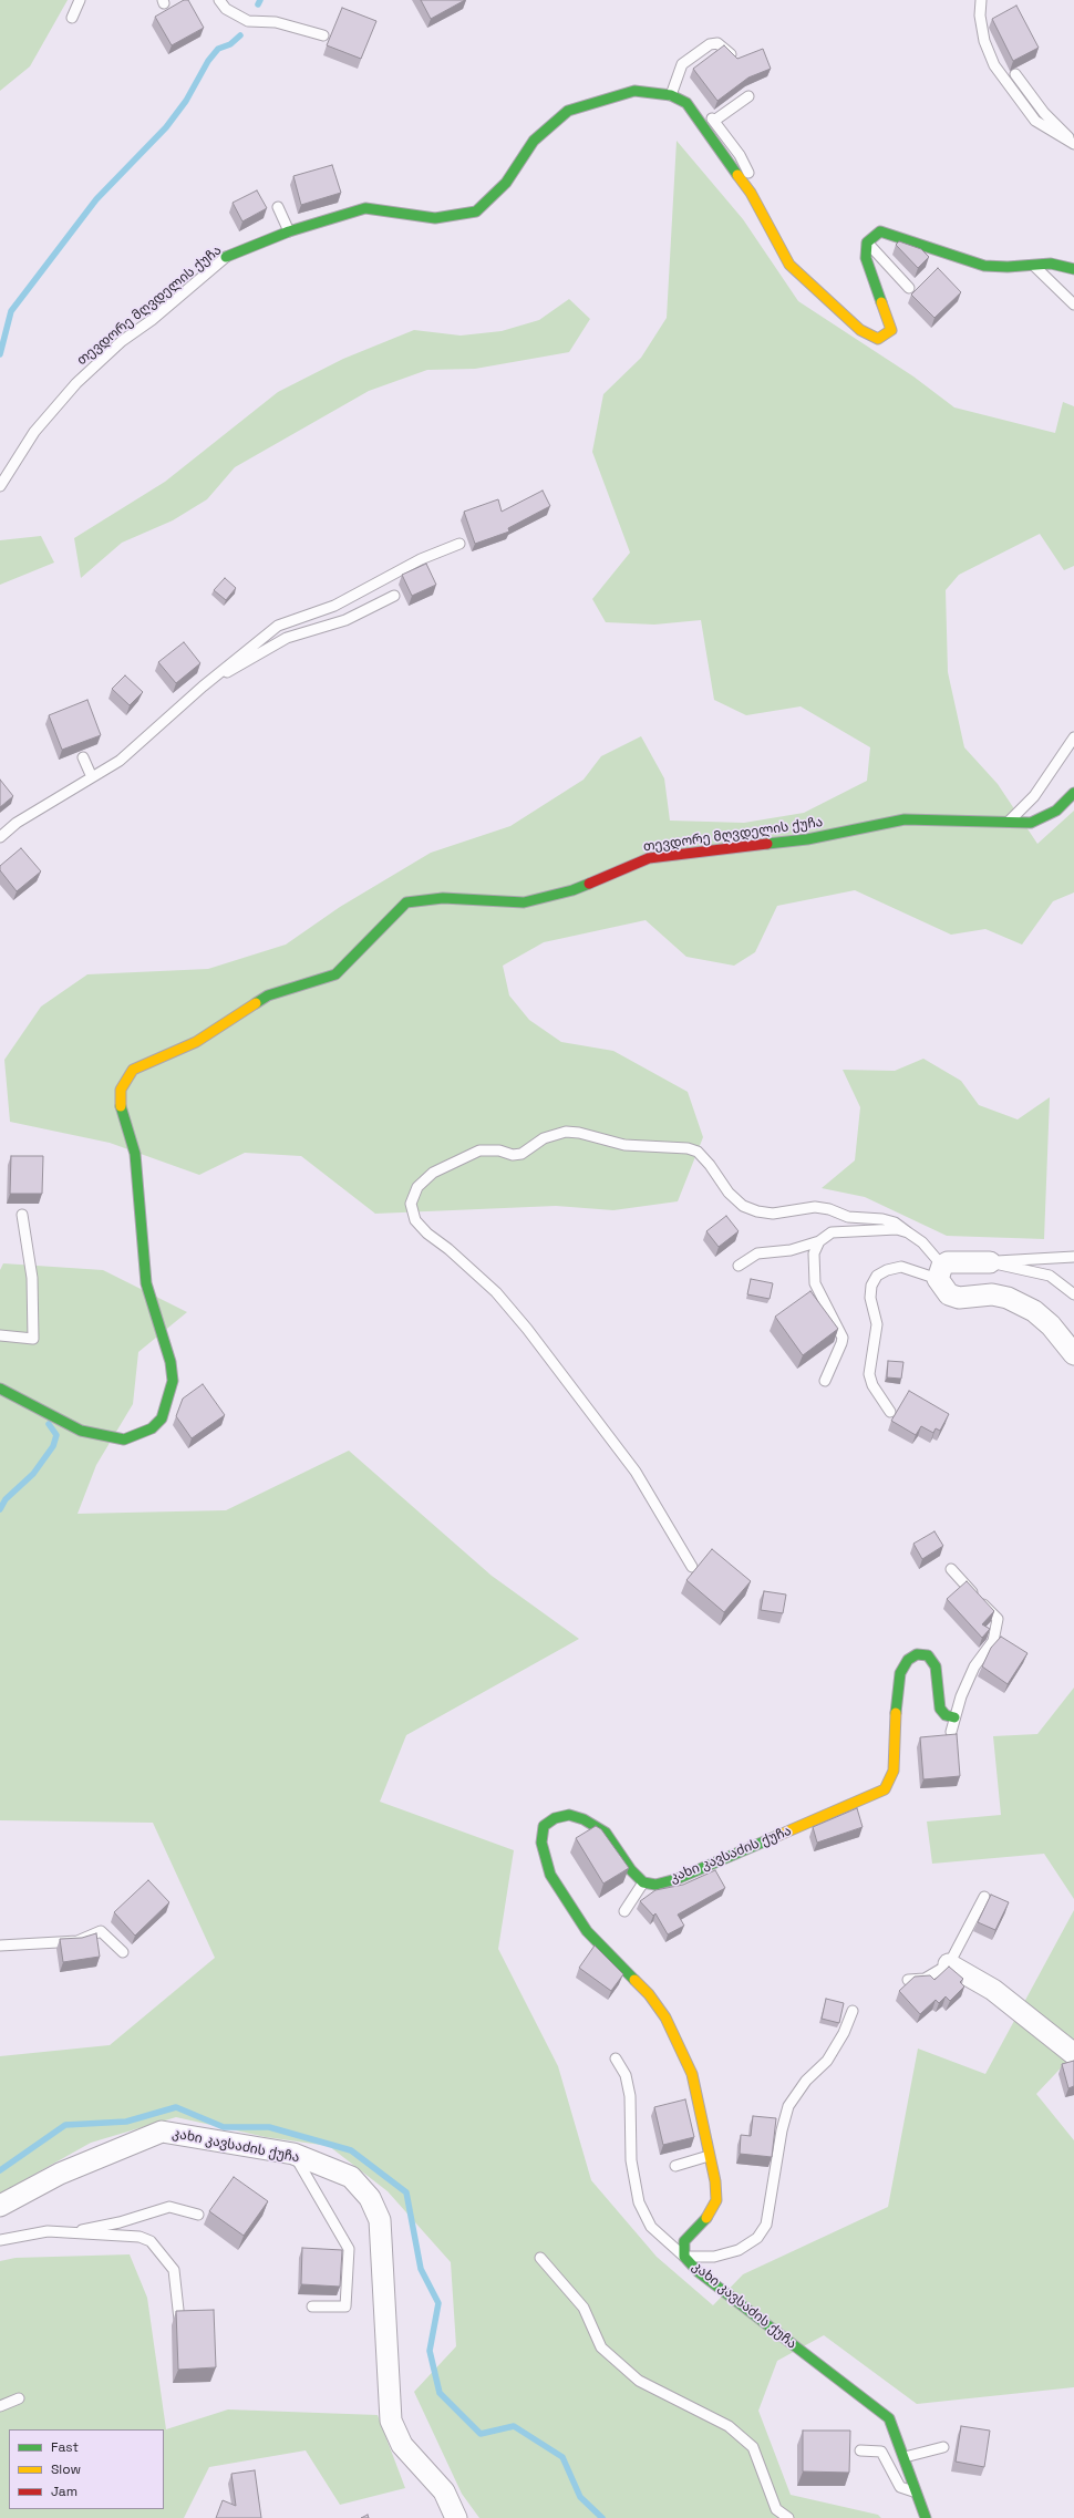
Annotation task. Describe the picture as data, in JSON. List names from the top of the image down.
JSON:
{
  "streets": {
    "street": ["თევდორე მღვდელის ქუჩა", "კახი კავსაძის ქუჩა"]
  },
  "legend": ["Fast", "Slow", "Jam"]
}
